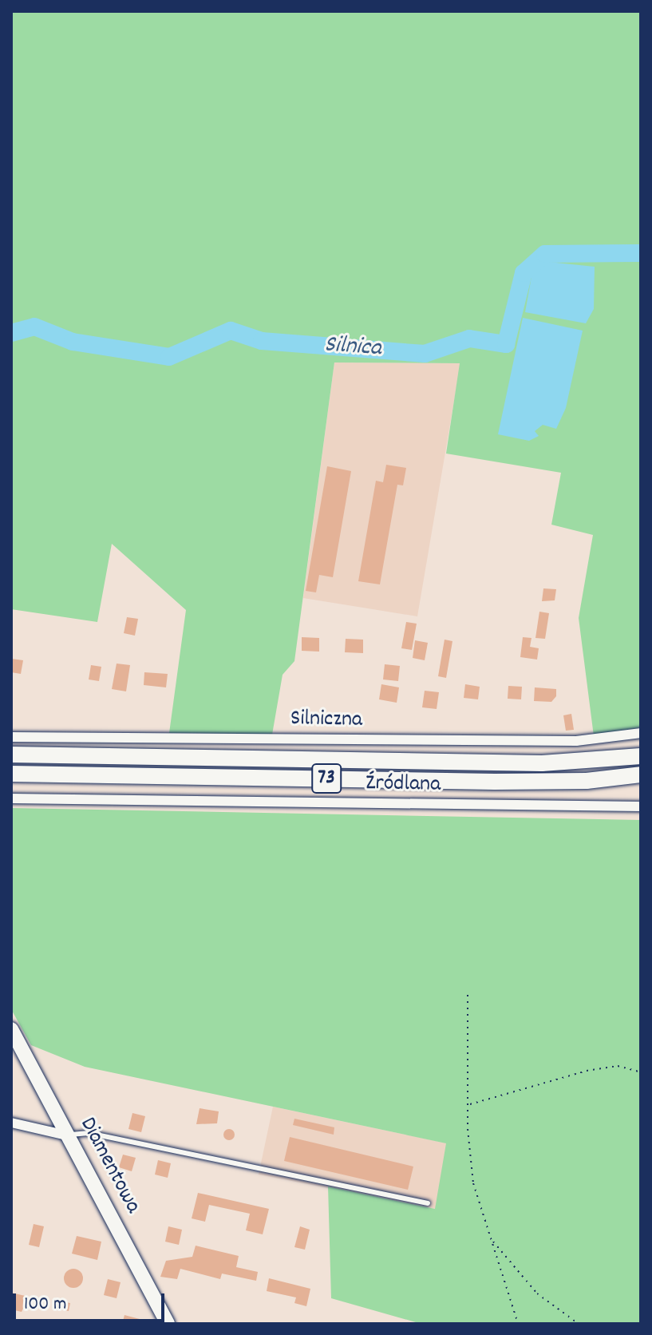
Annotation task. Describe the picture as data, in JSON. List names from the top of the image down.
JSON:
{
  "streets": {
    "main road": ["73"],
    "street": ["Silniczna", "Źródlana", "Diamentowa"]
  },
  "water": ["Silnica"],
  "scale_bar": "100 m"
}
